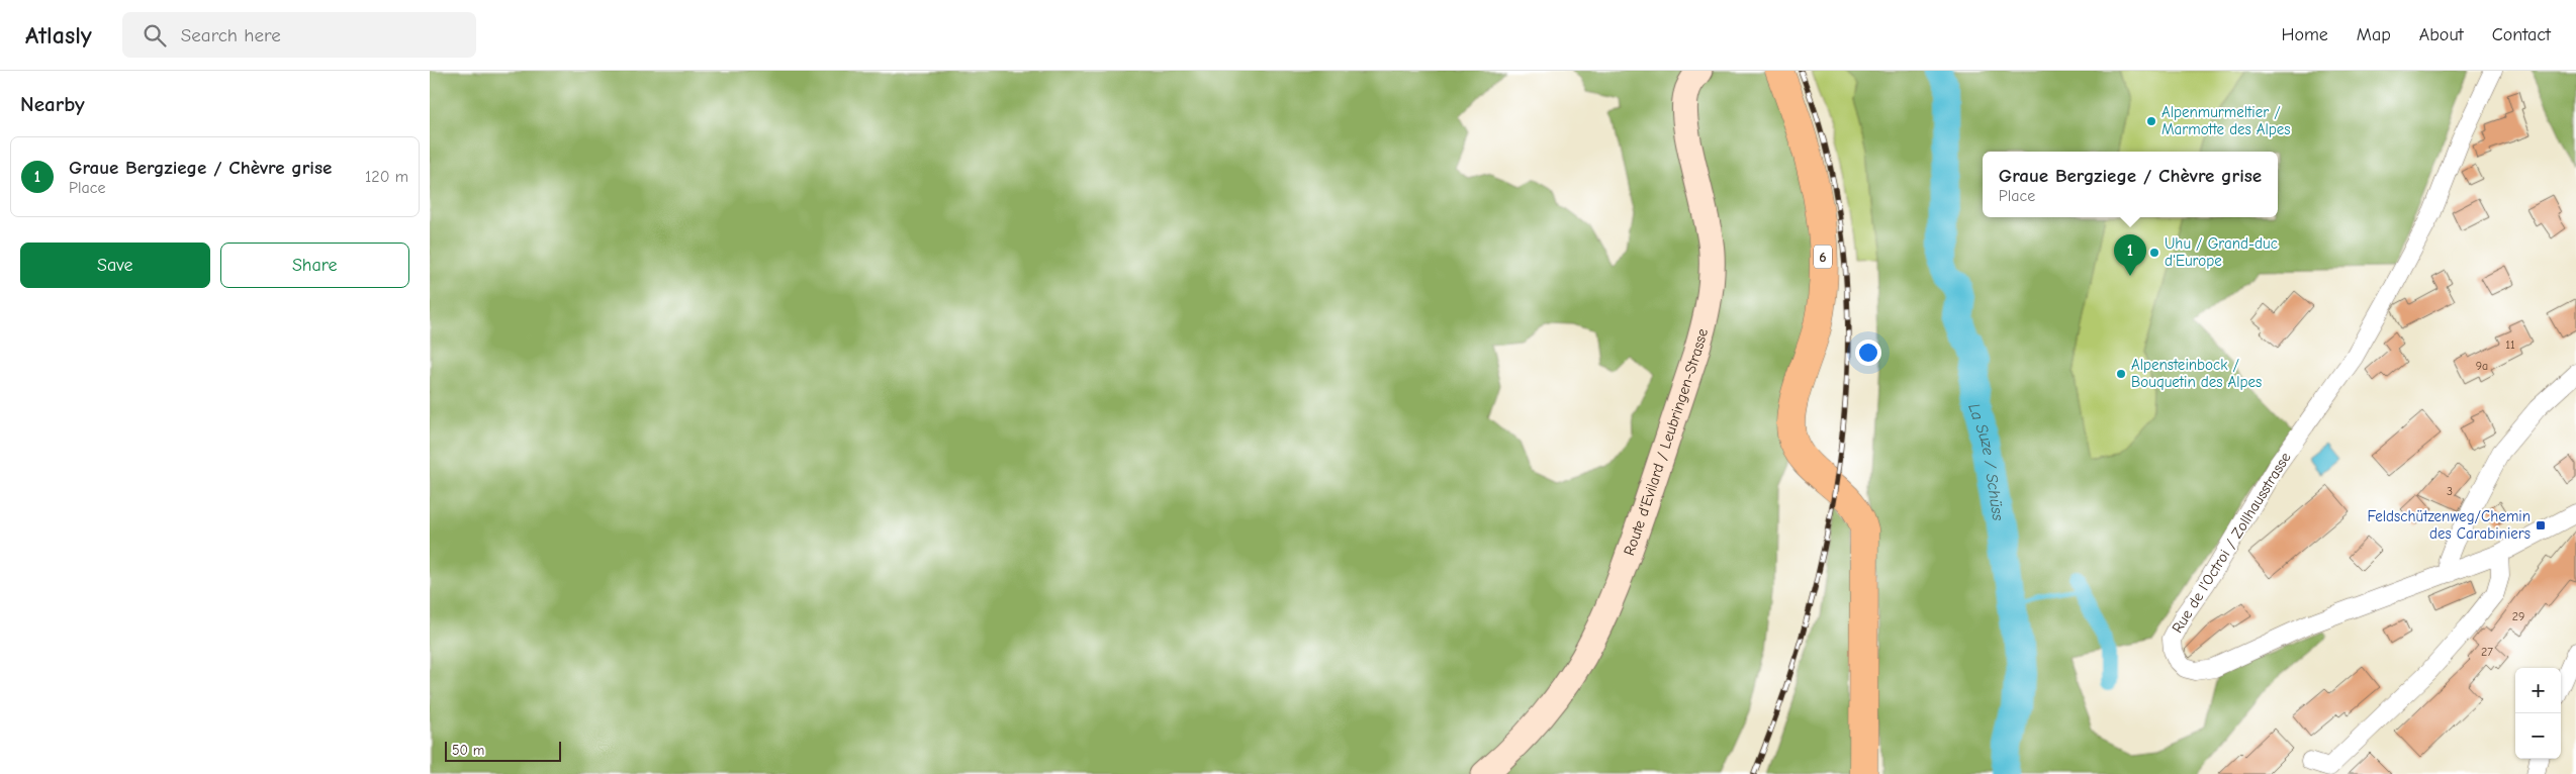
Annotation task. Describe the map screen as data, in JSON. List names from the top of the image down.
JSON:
{
  "streets": {
    "main road": ["6"],
    "street": ["Route d'Evilard / Leubringen-Strasse", "Rue de l'Octroi / Zollhausstrasse"]
  },
  "water": ["La Suze / Schüss"],
  "places": {
    "other": ["Alpenmurmeltier / Marmotte des Alpes", "Uhu / Grand-duc d'Europe", "Alpensteinbock / Bouquetin des Alpes"],
    "transit": ["Feldschützenweg/Chemin des Carabiniers"]
  },
  "house_numbers": [
    "11",
    "9a",
    "3",
    "29",
    "27"
  ],
  "scale_bar": "50 m",
  "page": {
    "header": "Atlasly",
    "search": "Search here",
    "nav": [
      "Home",
      "Map",
      "About",
      "Contact"
    ],
    "heading": "Nearby",
    "list": [
      {
        "mark": "1",
        "name": "Graue Bergziege / Chèvre grise",
        "note": "Place",
        "value": "120 m"
      }
    ],
    "popup": ["Graue Bergziege / Chèvre grise", "Place"],
    "buttons": ["Save", "Share"],
    "pins": "1",
    "map_buttons": ["+", "−"],
    "scale": "50 m"
  }
}
